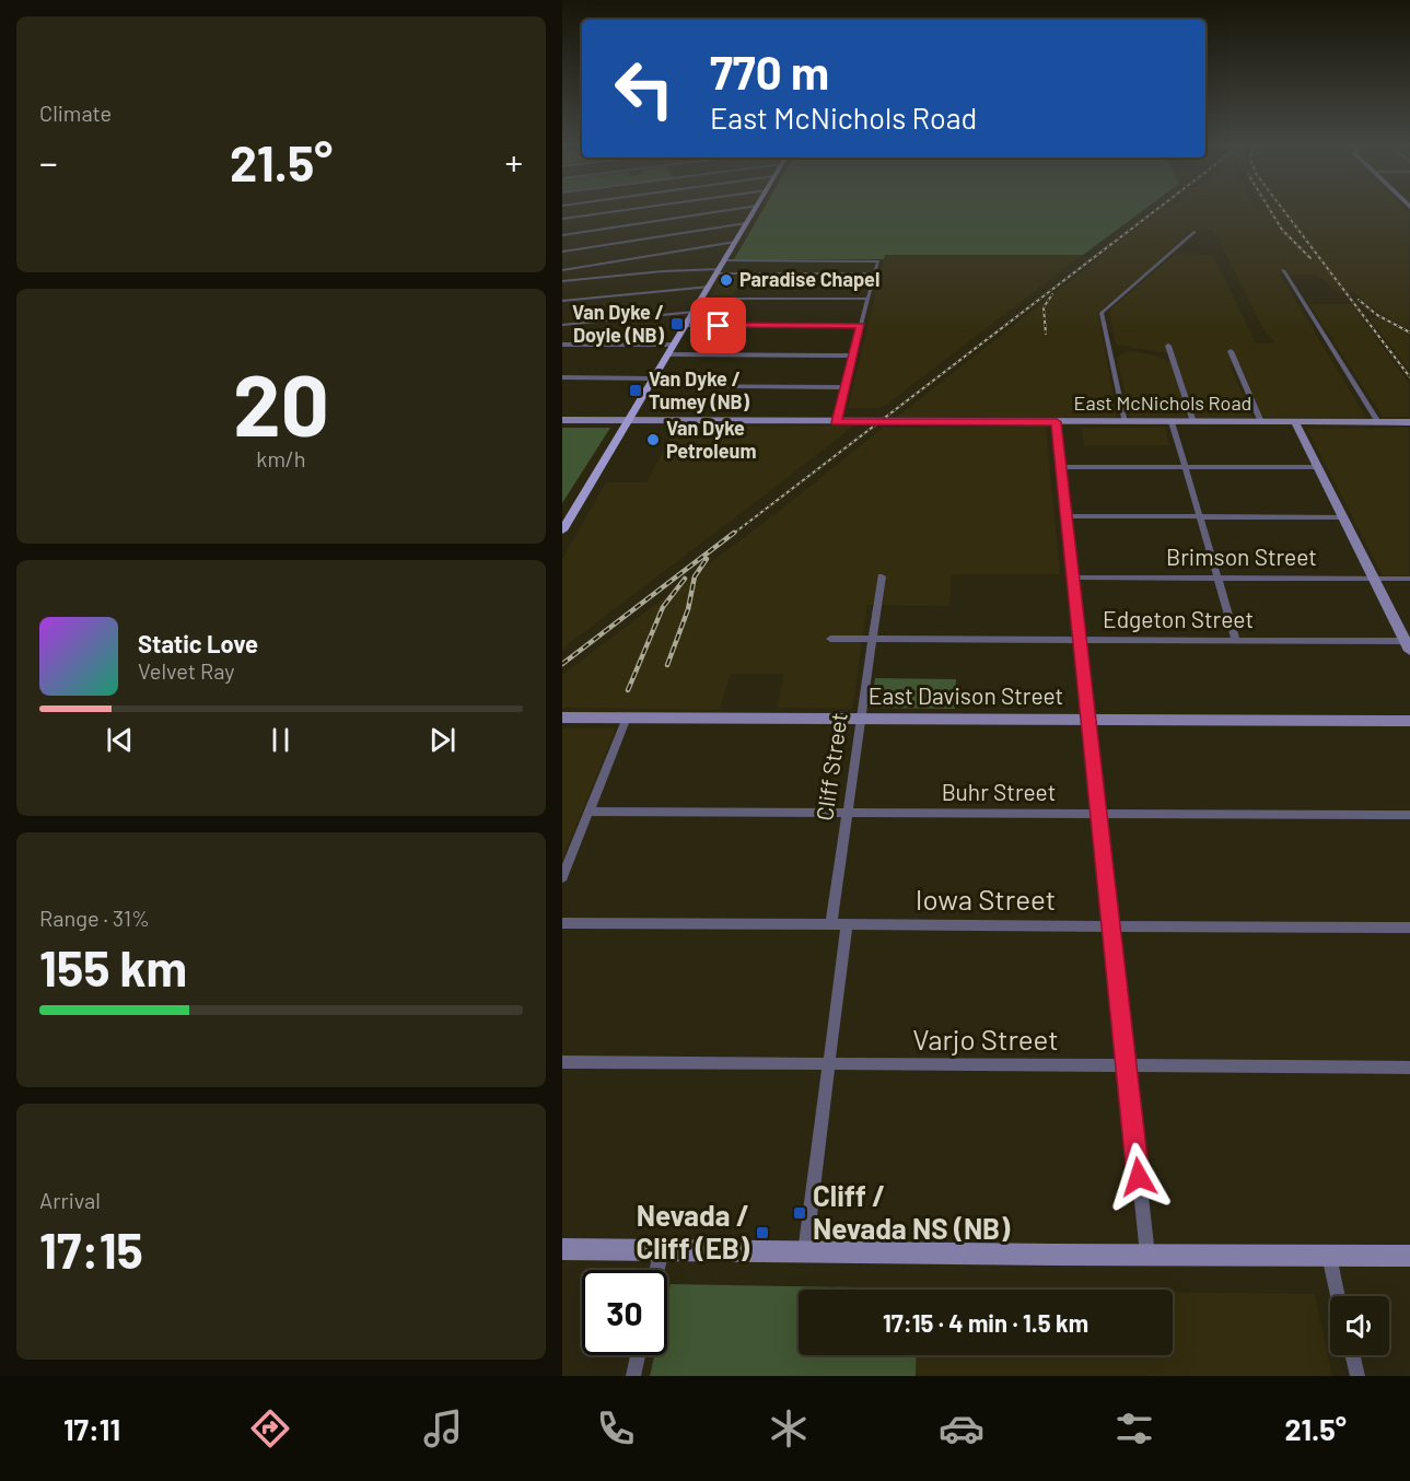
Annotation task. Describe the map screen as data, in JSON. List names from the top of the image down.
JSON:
{
  "streets": {
    "main road": ["East McNichols Road", "East Davison Street"],
    "street": [
      "Brimson Street",
      "Edgeton Street",
      "Cliff Street",
      "Buhr Street",
      "Iowa Street",
      "Varjo Street"
    ]
  },
  "crossings": [
    ["Edgeton Street", "Cliff Street"],
    ["East Davison Street", "Cliff Street"],
    ["Cliff Street", "Buhr Street"],
    ["Cliff Street", "Iowa Street"]
  ],
  "places": {
    "other": ["Paradise Chapel", "Van Dyke Petroleum"],
    "transit": [
      "Van Dyke / Doyle (NB)",
      "Van Dyke / Tumey (NB)",
      "Cliff / Nevada NS (NB)",
      "Nevada / Cliff (EB)"
    ]
  },
  "page": {
    "tile": [
      "Climate",
      ["20", "km/h"],
      ["Range · 31%", "155 km"],
      ["Arrival", "17:15"]
    ],
    "turn": ["770 m", "East McNichols Road"],
    "heat": ["−", "21.5°", "+"],
    "song": ["Static Love", "Velvet Ray"],
    "limit": "30",
    "trip": "17:15 · 4 min · 1.5 km",
    "tabs": ["17:11", "21.5°"]
  }
}
